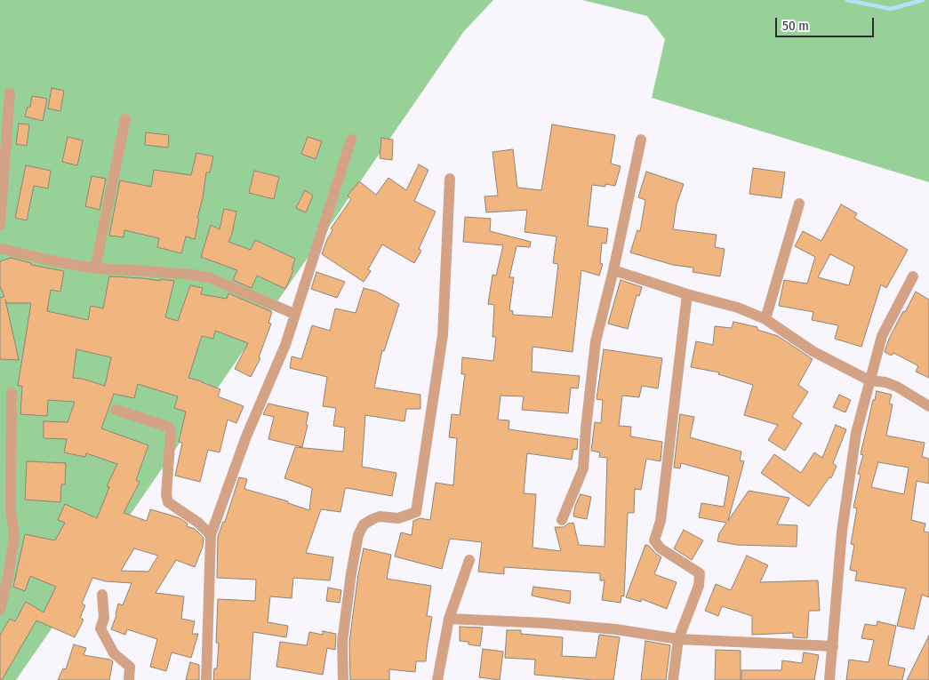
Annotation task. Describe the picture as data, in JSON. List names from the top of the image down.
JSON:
{
  "scale_bar": "50 m"
}
